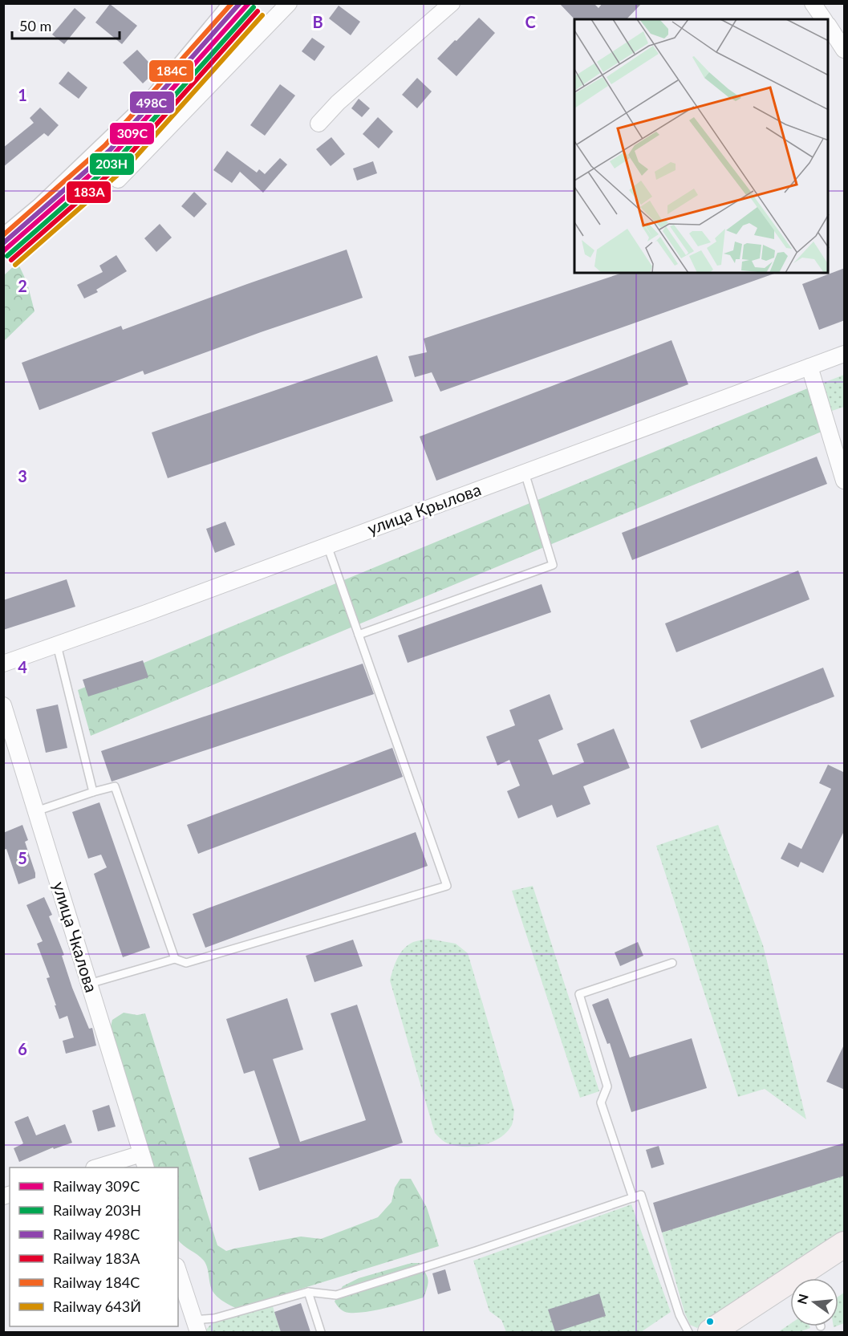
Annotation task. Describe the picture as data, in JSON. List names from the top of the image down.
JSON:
{
  "streets": {
    "street": ["улица Крылова", "улица Чкалова"]
  },
  "lines": [
    "rail line 309С",
    "rail line 498С",
    "rail line 184С",
    "rail line 203Н",
    "rail line 183А",
    "rail line 643Й"
  ],
  "legend": [
    "Railway 309С",
    "Railway 203Н",
    "Railway 498С",
    "Railway 183А",
    "Railway 184С",
    "Railway 643Й"
  ],
  "scale_bar": "50 m",
  "north": "left",
  "grid": {
    "columns": ["B", "C"],
    "rows": [
      "1",
      "2",
      "3",
      "4",
      "5",
      "6"
    ]
  }
}
